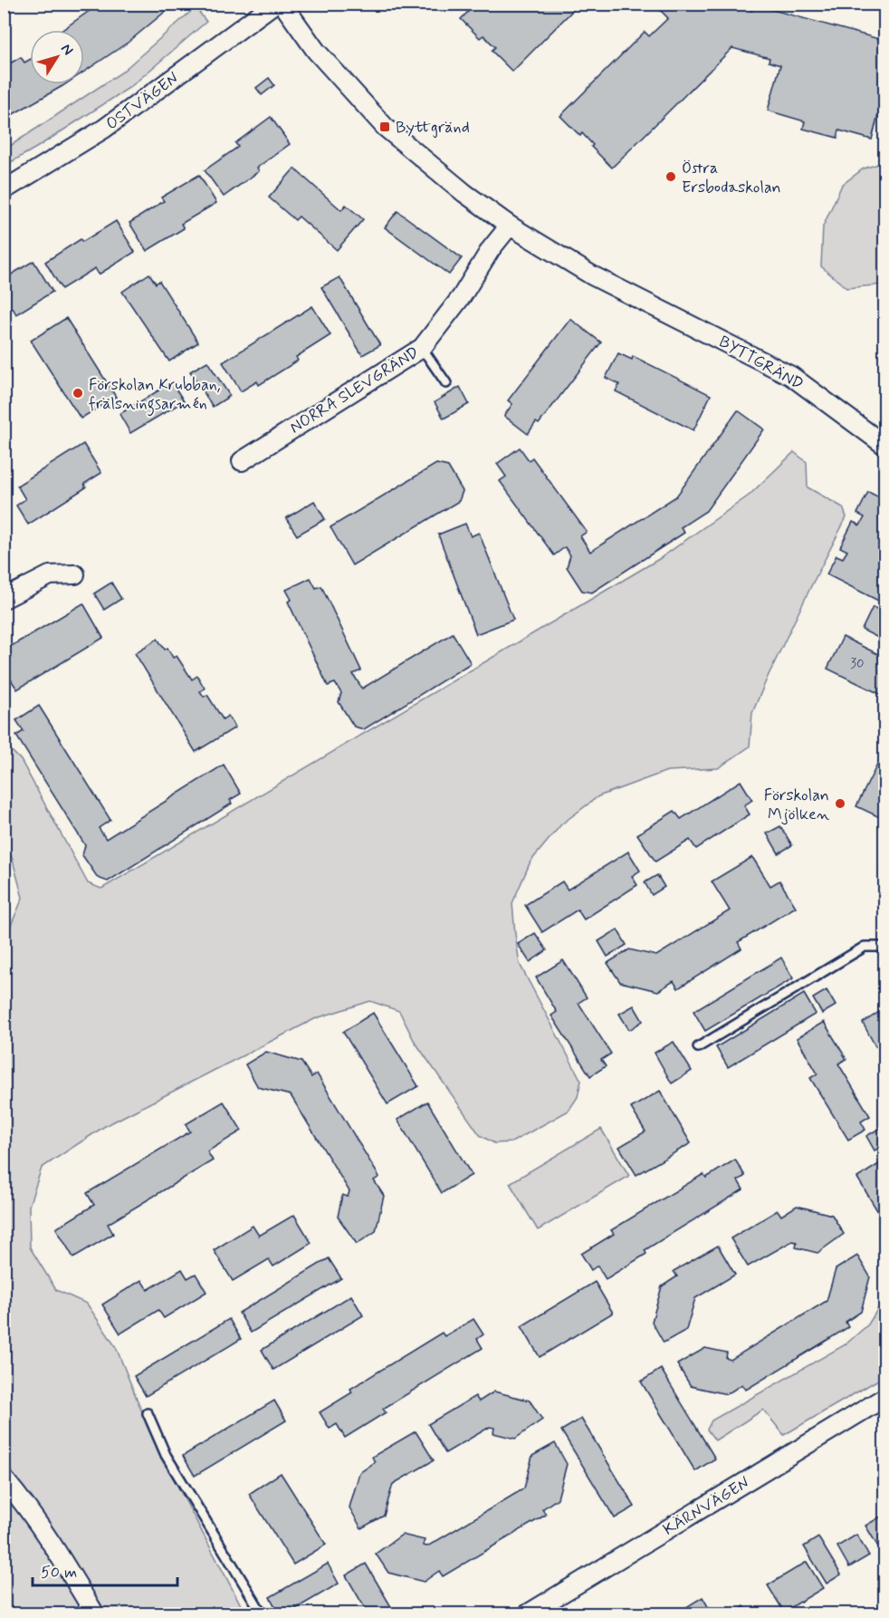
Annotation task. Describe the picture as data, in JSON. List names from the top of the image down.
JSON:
{
  "streets": {
    "street": [
      "OSTVÄGEN",
      "BYTTGRÄND",
      "NORRA SLEVGRÄND",
      "KÄRNVÄGEN"
    ]
  },
  "crossings": [
    ["BYTTGRÄND", "NORRA SLEVGRÄND"]
  ],
  "places": {
    "transit": ["Byttgränd"],
    "other": ["Östra Ersbodaskolan", "Förskolan Krubban, frälsningsarmén", "Förskolan Mjölken"]
  },
  "house_numbers": ["30"],
  "scale_bar": "50 m",
  "north": "top right"
}
